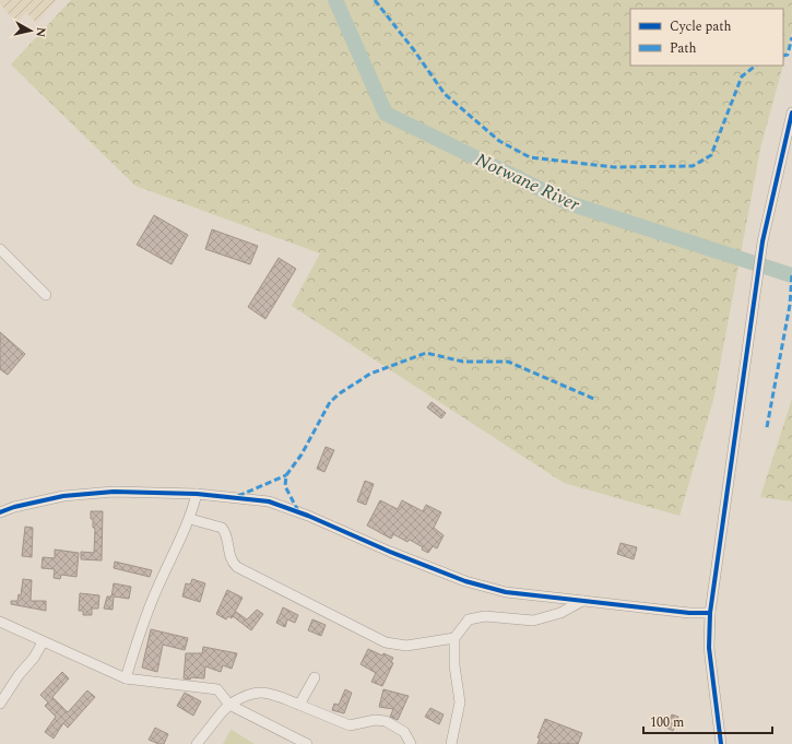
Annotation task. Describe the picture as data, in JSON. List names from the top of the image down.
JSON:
{
  "water": ["Notwane River"],
  "legend": ["Cycle path", "Path"],
  "scale_bar": "100 m",
  "north": "right"
}
